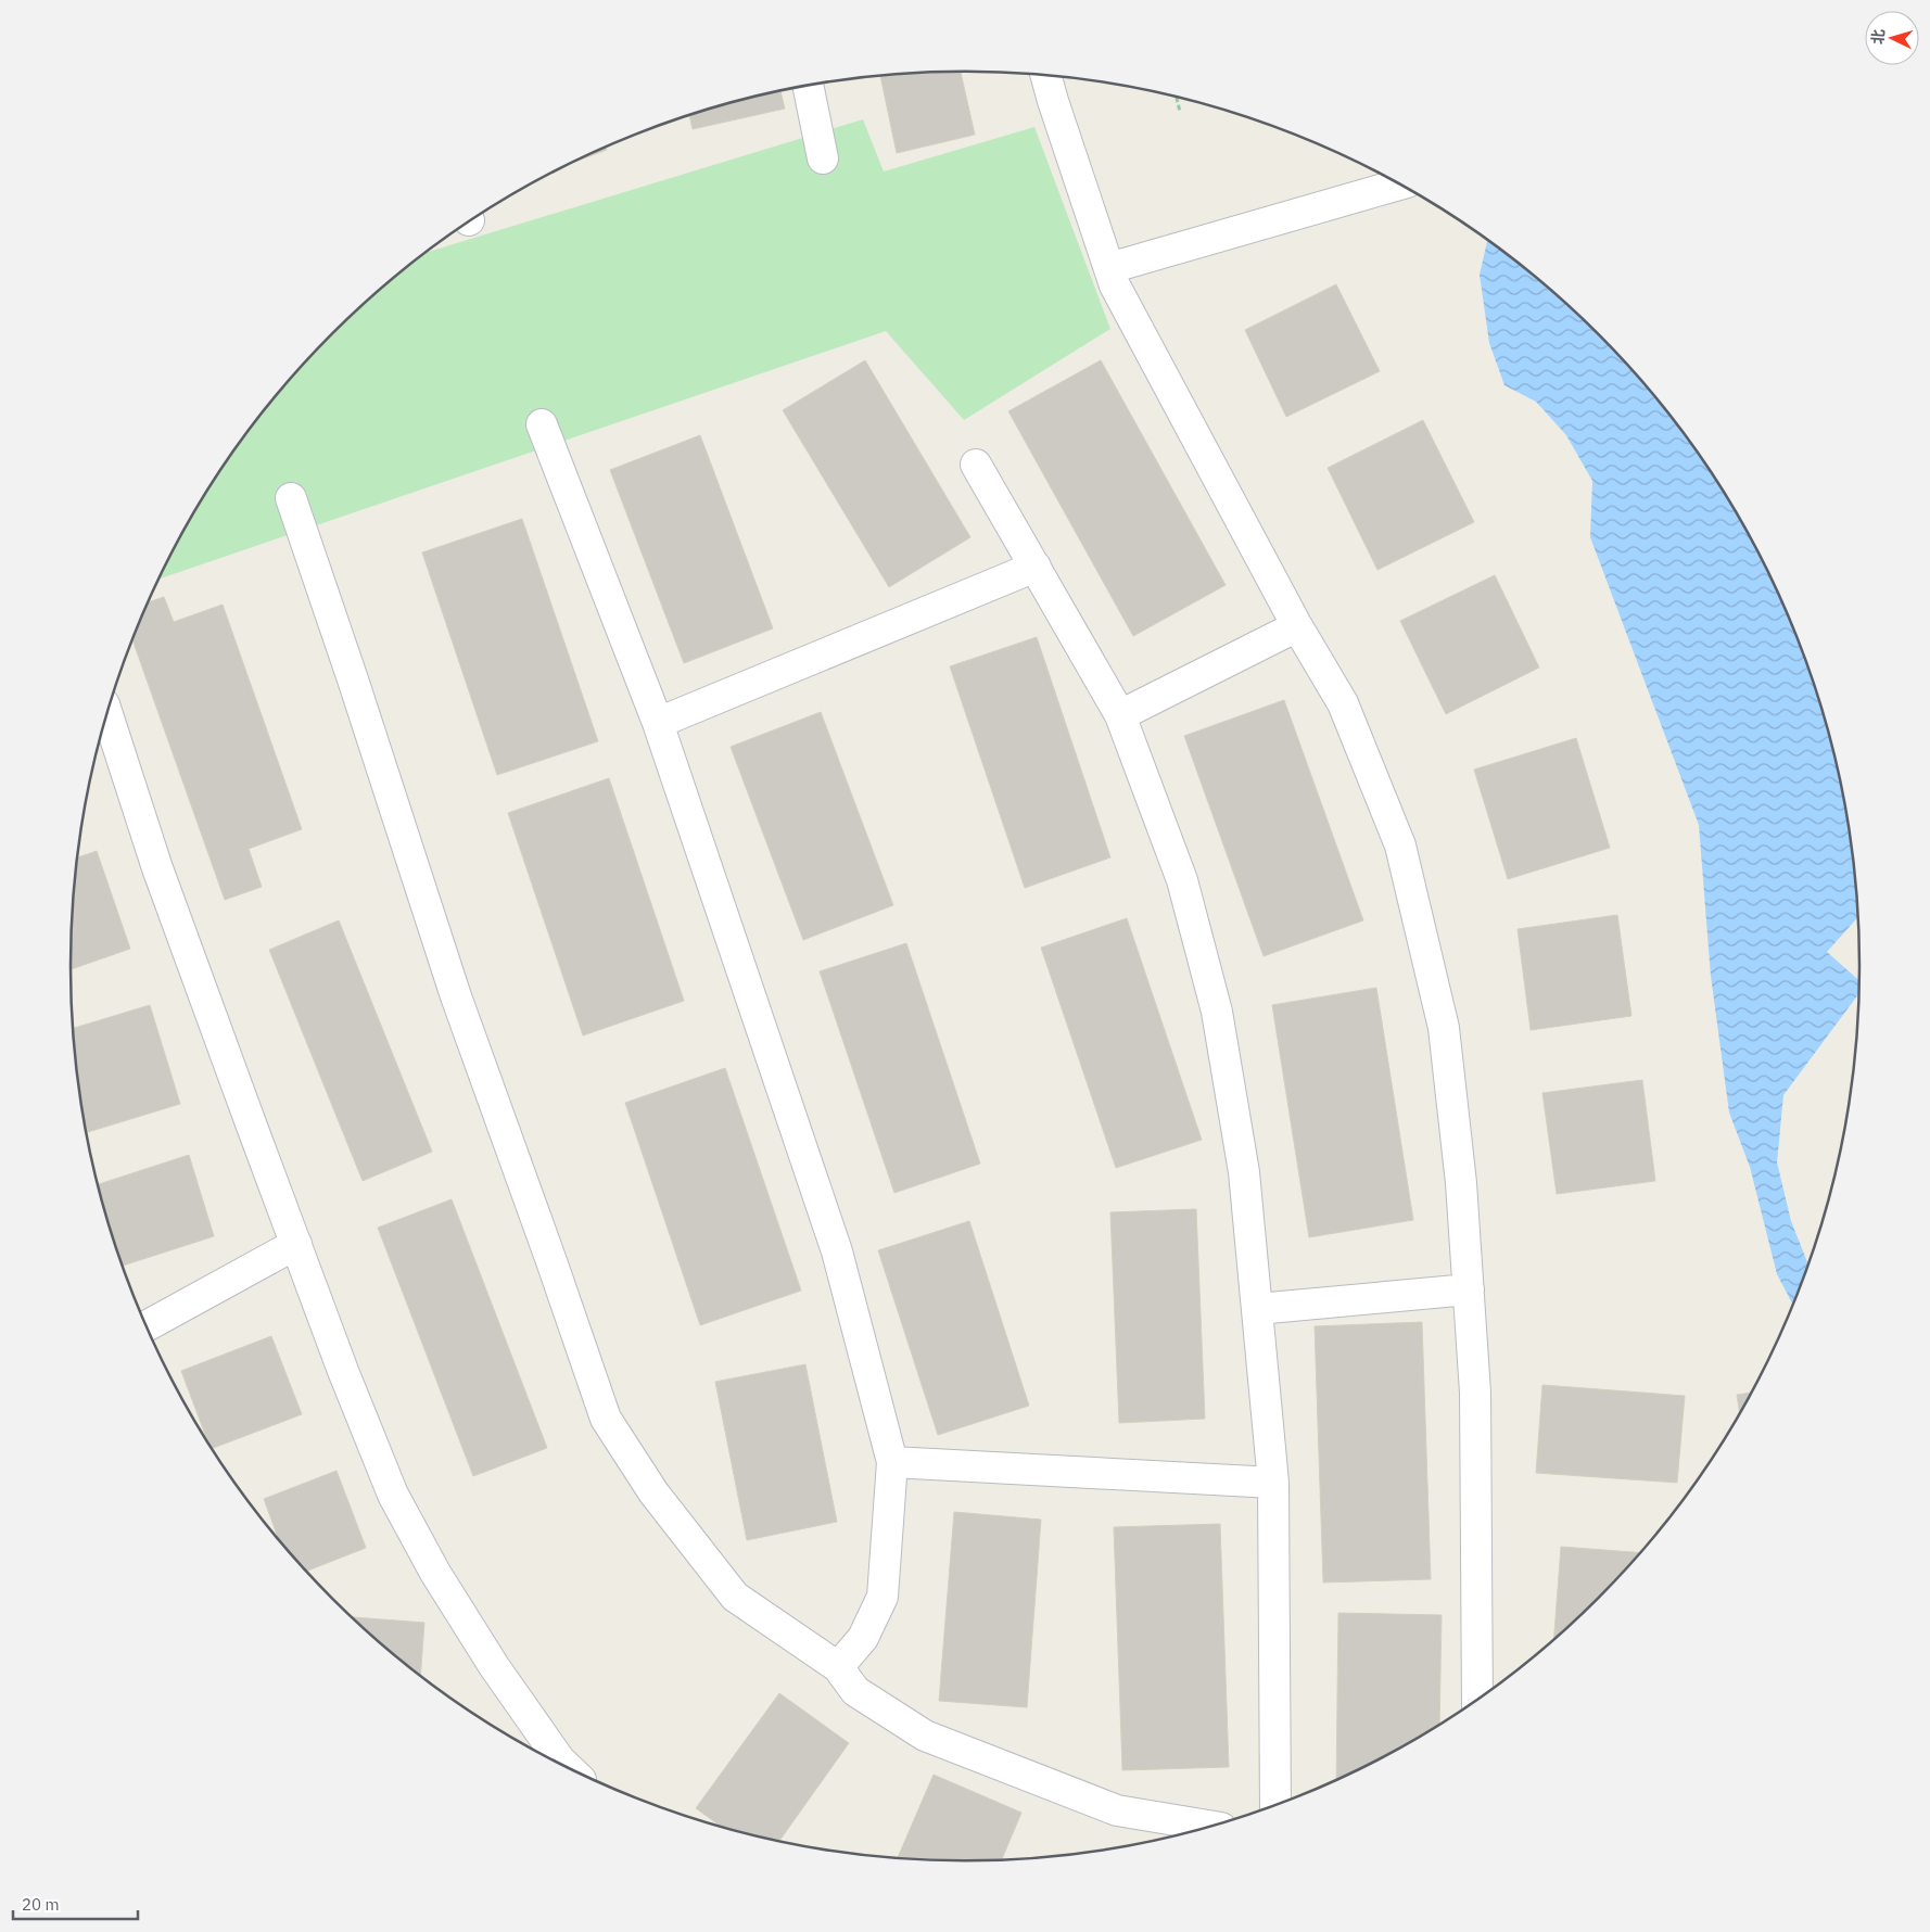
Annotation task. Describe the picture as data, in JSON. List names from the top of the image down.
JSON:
{
  "scale_bar": "20 m",
  "north": "left"
}
